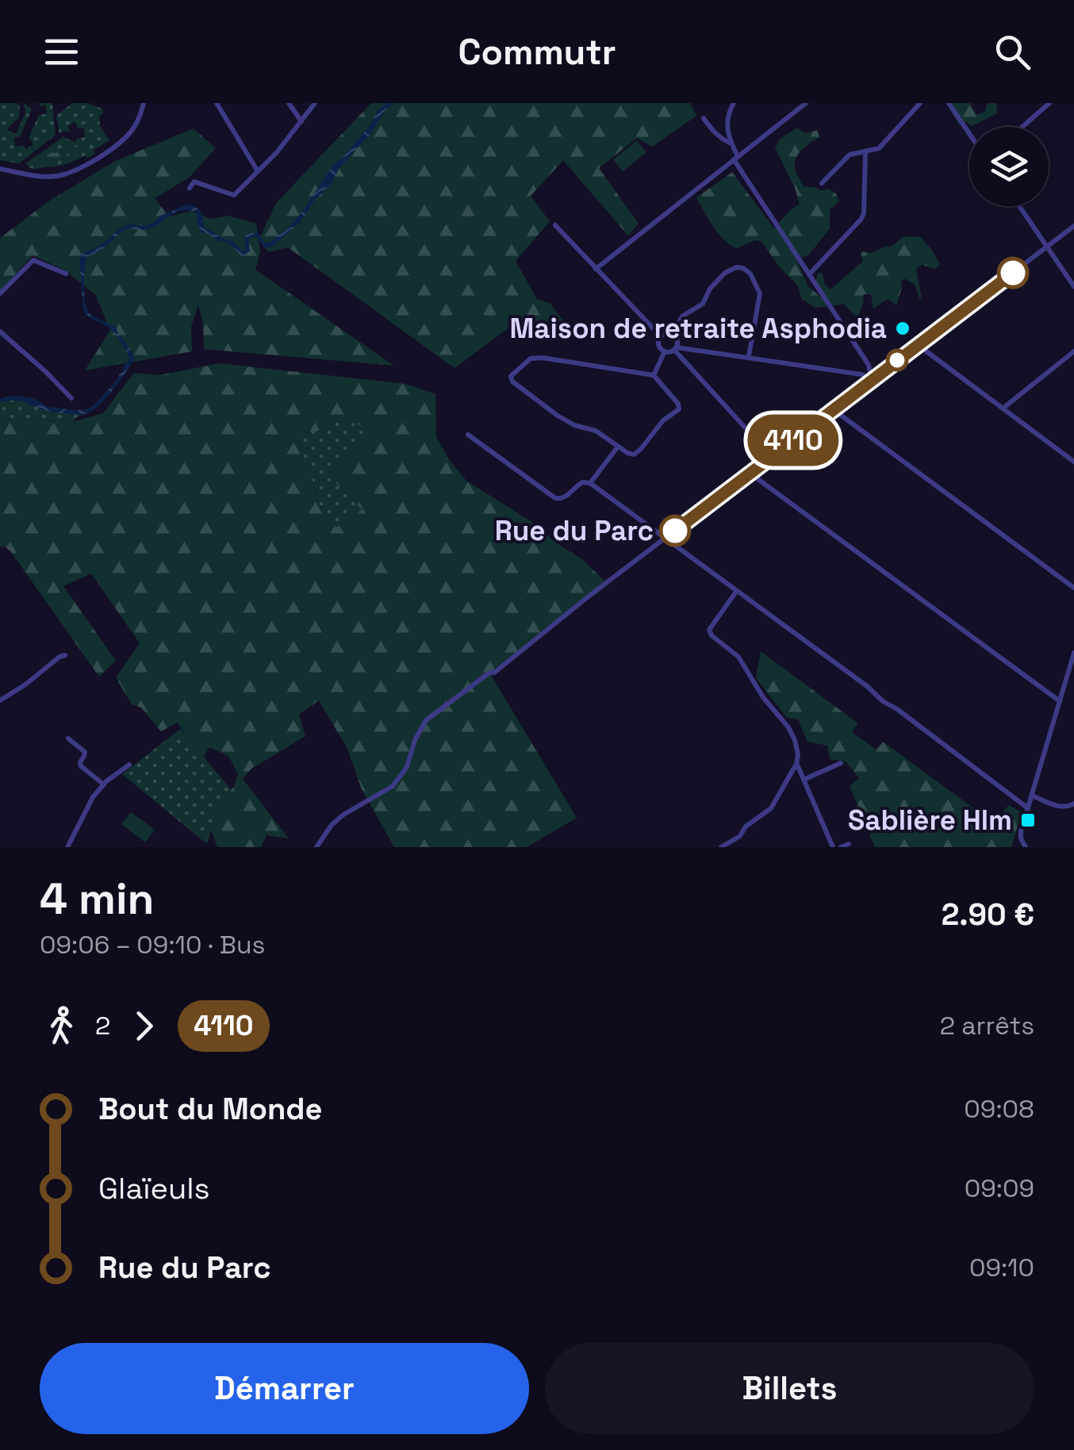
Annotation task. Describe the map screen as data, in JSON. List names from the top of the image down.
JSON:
{
  "places": {
    "other": ["Maison de retraite Asphodia", "Rue du Parc"],
    "transit": ["Sablière Hlm"]
  },
  "lines": ["bus line 4110"],
  "page": {
    "header": "Commutr",
    "on_map": "4110",
    "heading": ["4 min", "09:06 – 09:10 · Bus", "2.90 €"],
    "legs": ["2", "4110", "2 arrêts"],
    "list": [
      {
        "name": "Bout du Monde",
        "value": "09:08"
      },
      {
        "name": "Glaïeuls",
        "value": "09:09"
      },
      {
        "name": "Rue du Parc",
        "value": "09:10"
      }
    ],
    "buttons": ["Démarrer", "Billets"]
  }
}
